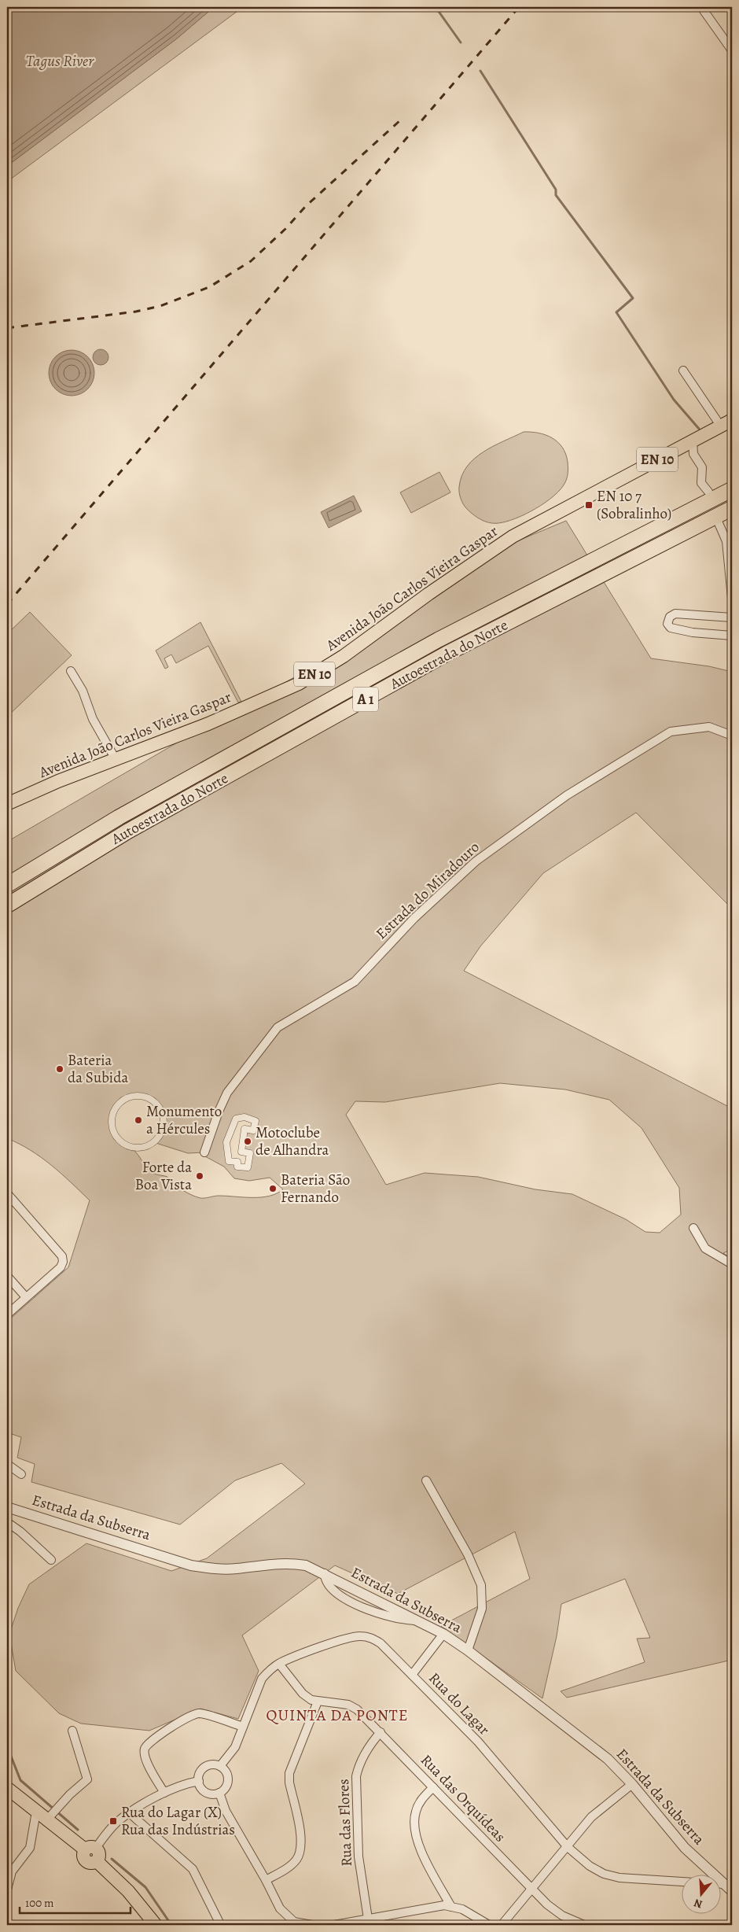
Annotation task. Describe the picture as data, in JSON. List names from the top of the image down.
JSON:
{
  "streets": {
    "highway": ["Autoestrada do Norte", "A 1"],
    "main road": ["EN 10", "Avenida João Carlos Vieira Gaspar"],
    "street": [
      "Estrada do Miradouro",
      "Estrada da Subserra",
      "Rua do Lagar",
      "Rua das Orquídeas",
      "Rua das Flores"
    ]
  },
  "crossings": [
    ["EN 10", "Avenida João Carlos Vieira Gaspar"],
    ["Rua do Lagar", "Rua das Orquídeas"],
    ["Rua das Orquídeas", "Rua das Flores"]
  ],
  "districts": ["QUINTA DA PONTE"],
  "water": ["Tagus River"],
  "places": {
    "transit": ["EN 10 7 (Sobralinho)", "Rua do Lagar (X) Rua das Indústrias"],
    "other": [
      "Bateria da Subida",
      "Monumento a Hércules",
      "Motoclube de Alhandra",
      "Forte da Boa Vista",
      "Bateria São Fernando"
    ]
  },
  "scale_bar": "100 m",
  "north": "bottom"
}
